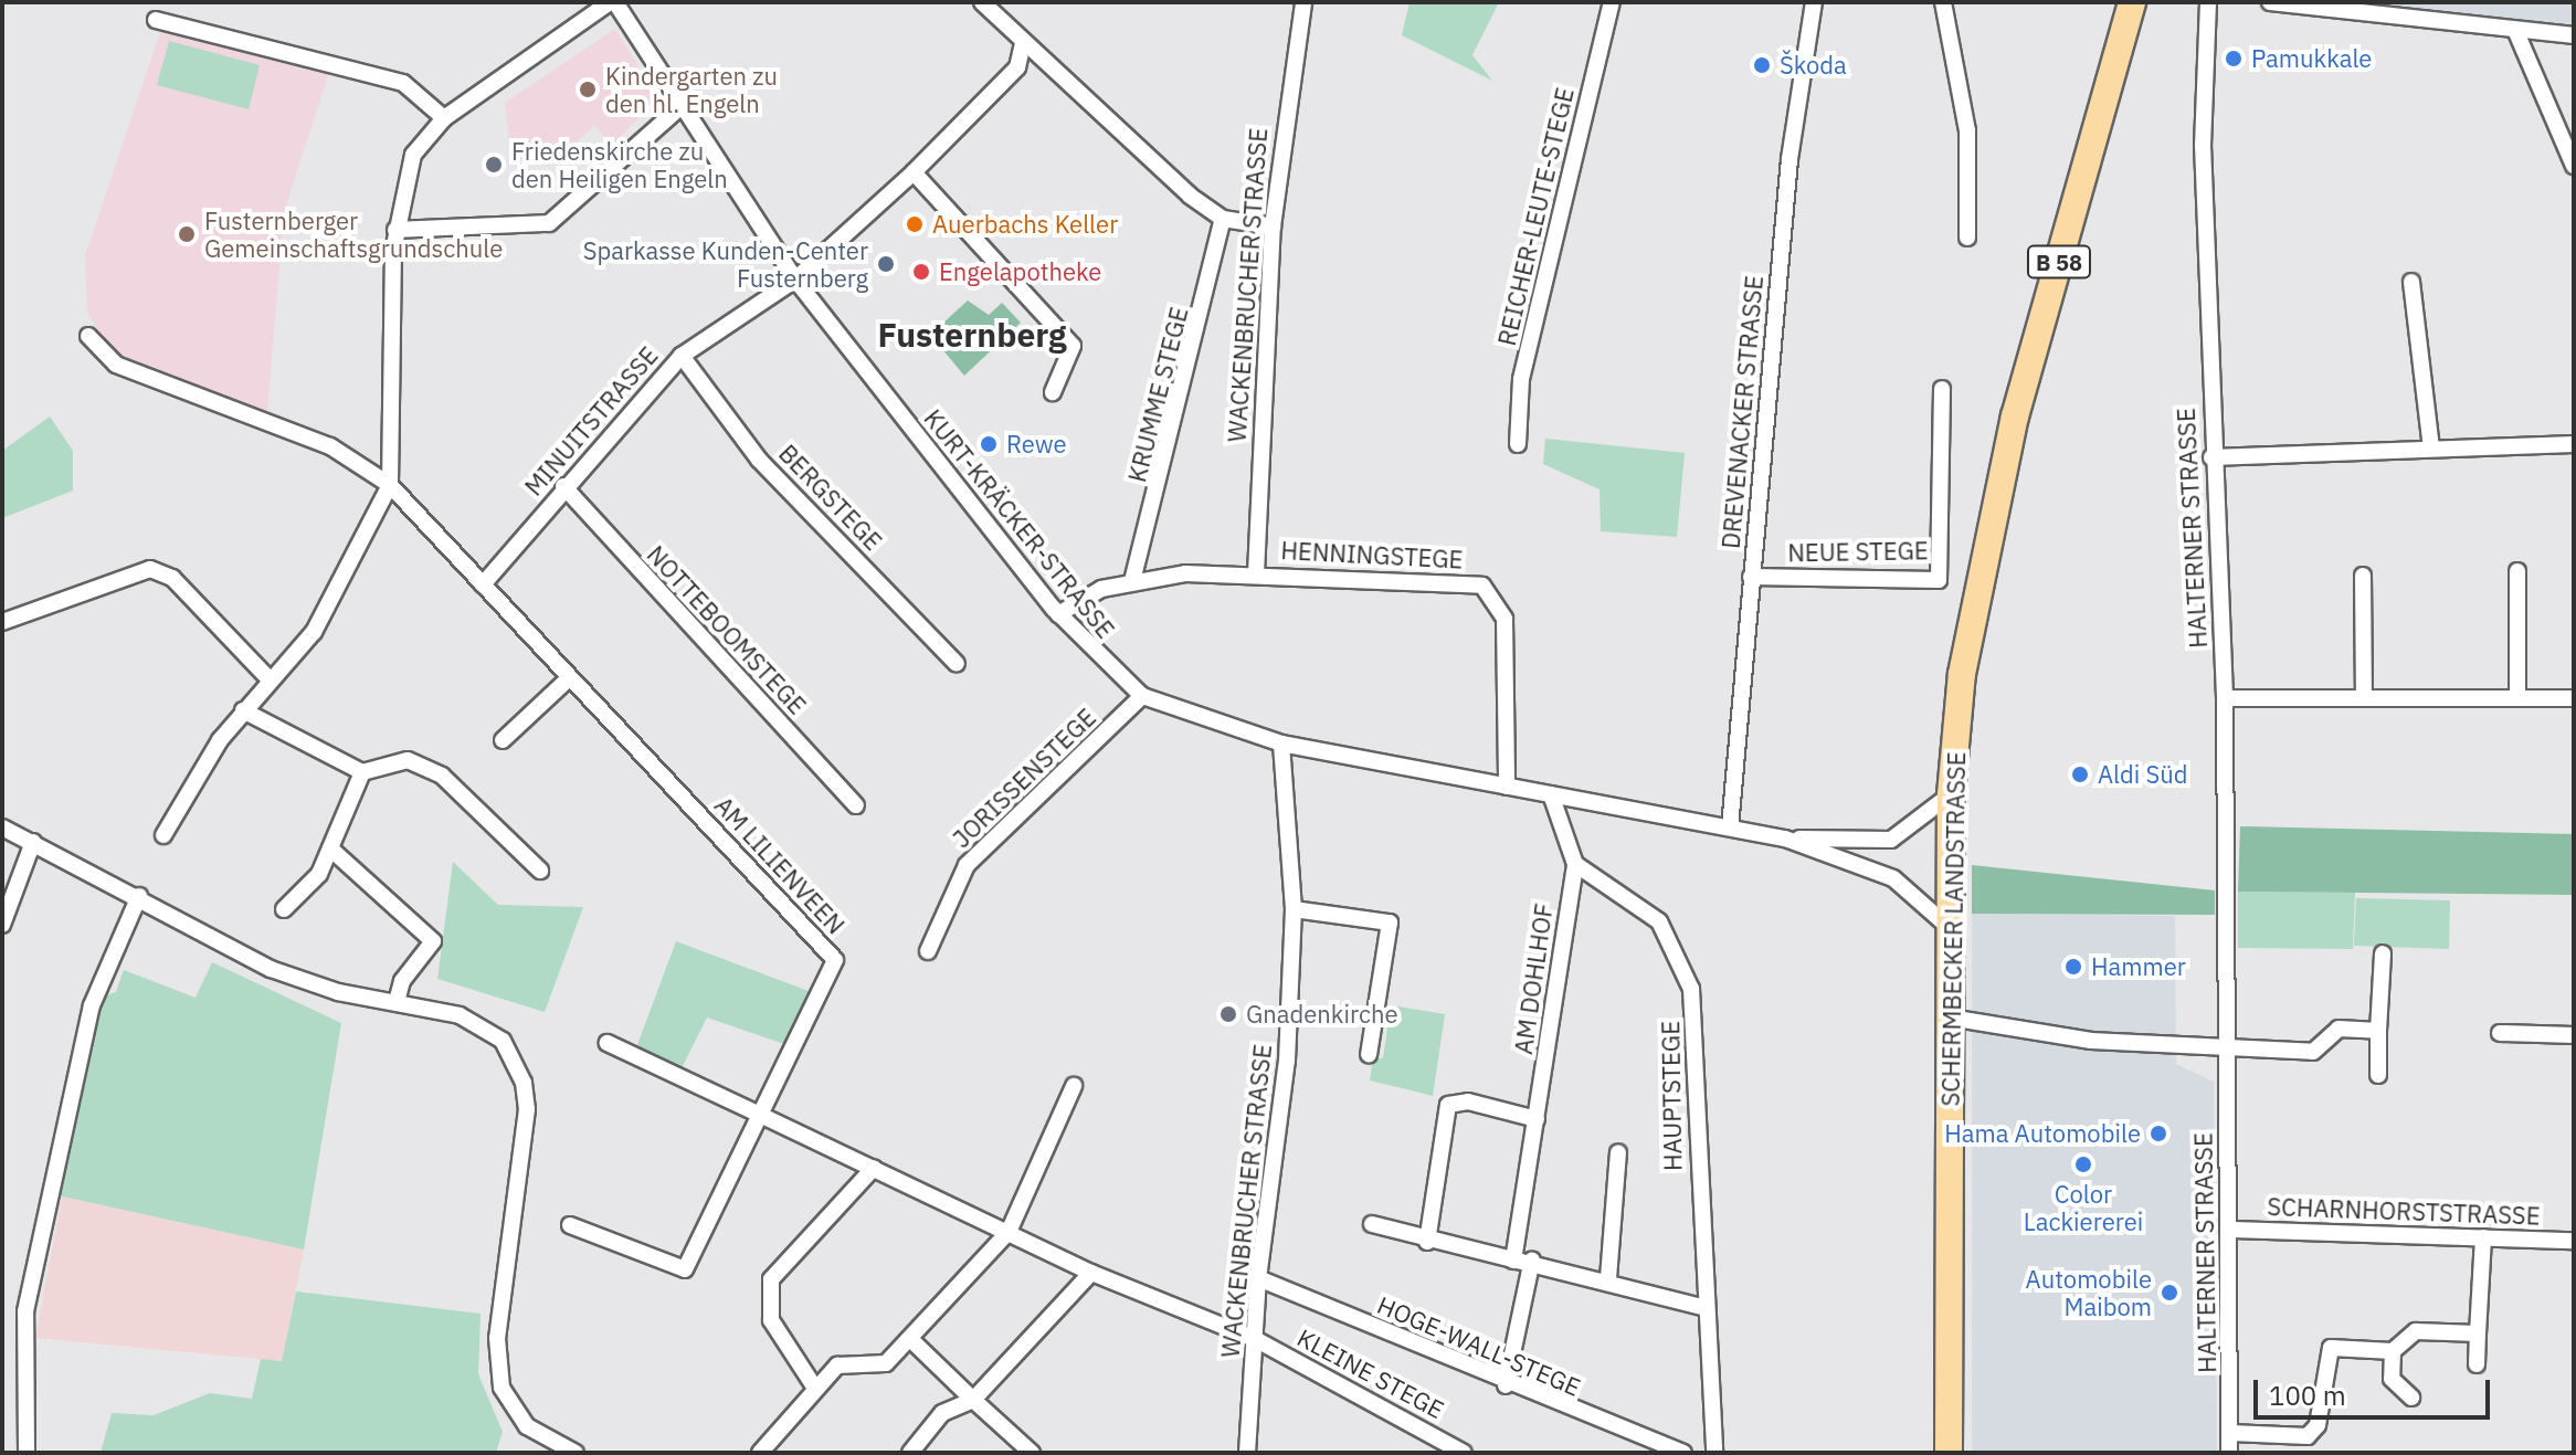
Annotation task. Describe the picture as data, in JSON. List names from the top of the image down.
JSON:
{
  "streets": {
    "main road": ["B 58", "SCHERMBECKER LANDSTRASSE"],
    "street": [
      "REICHER-LEUTE-STEGE",
      "WACKENBRUCHER STRASSE",
      "KRUMME STEGE",
      "DREVENACKER STRASSE",
      "MINUITSTRASSE",
      "BERGSTEGE",
      "KURT-KRÄCKER-STRASSE",
      "HALTERNER STRASSE",
      "NEUE STEGE",
      "HENNINGSTEGE",
      "NOTTEBOOMSTEGE",
      "JORISSENSTEGE",
      "AM LILIENVEEN",
      "AM DOHLHOF",
      "HAUPTSTEGE",
      "SCHARNHORSTSTRASSE",
      "HOGE-WALL-STEGE",
      "KLEINE STEGE"
    ]
  },
  "crossings": [
    ["WACKENBRUCHER STRASSE", "KURT-KRÄCKER-STRASSE"],
    ["WACKENBRUCHER STRASSE", "HENNINGSTEGE"],
    ["WACKENBRUCHER STRASSE", "HOGE-WALL-STEGE"],
    ["WACKENBRUCHER STRASSE", "KLEINE STEGE"],
    ["KRUMME STEGE", "HENNINGSTEGE"],
    ["DREVENACKER STRASSE", "KURT-KRÄCKER-STRASSE"],
    ["DREVENACKER STRASSE", "NEUE STEGE"],
    ["MINUITSTRASSE", "BERGSTEGE"],
    ["MINUITSTRASSE", "KURT-KRÄCKER-STRASSE"],
    ["MINUITSTRASSE", "NOTTEBOOMSTEGE"],
    ["MINUITSTRASSE", "AM LILIENVEEN"],
    ["KURT-KRÄCKER-STRASSE", "HENNINGSTEGE"],
    ["KURT-KRÄCKER-STRASSE", "JORISSENSTEGE"],
    ["KURT-KRÄCKER-STRASSE", "SCHERMBECKER LANDSTRASSE"],
    ["HALTERNER STRASSE", "SCHARNHORSTSTRASSE"],
    ["AM DOHLHOF", "HAUPTSTEGE"]
  ],
  "districts": ["Fusternberg"],
  "places": [
    "Pamukkale",
    "Škoda",
    "Kindergarten zu den hl. Engeln",
    "Friedenskirche zu den Heiligen Engeln",
    "Auerbachs Keller",
    "Fusternberger Gemeinschaftsgrundschule",
    "Sparkasse Kunden-Center Fusternberg",
    "Engelapotheke",
    "Rewe",
    "Aldi Süd",
    "Hammer",
    "Gnadenkirche",
    "Hama Automobile",
    "Color Lackiererei",
    "Automobile Maibom"
  ],
  "scale_bar": "100 m"
}
